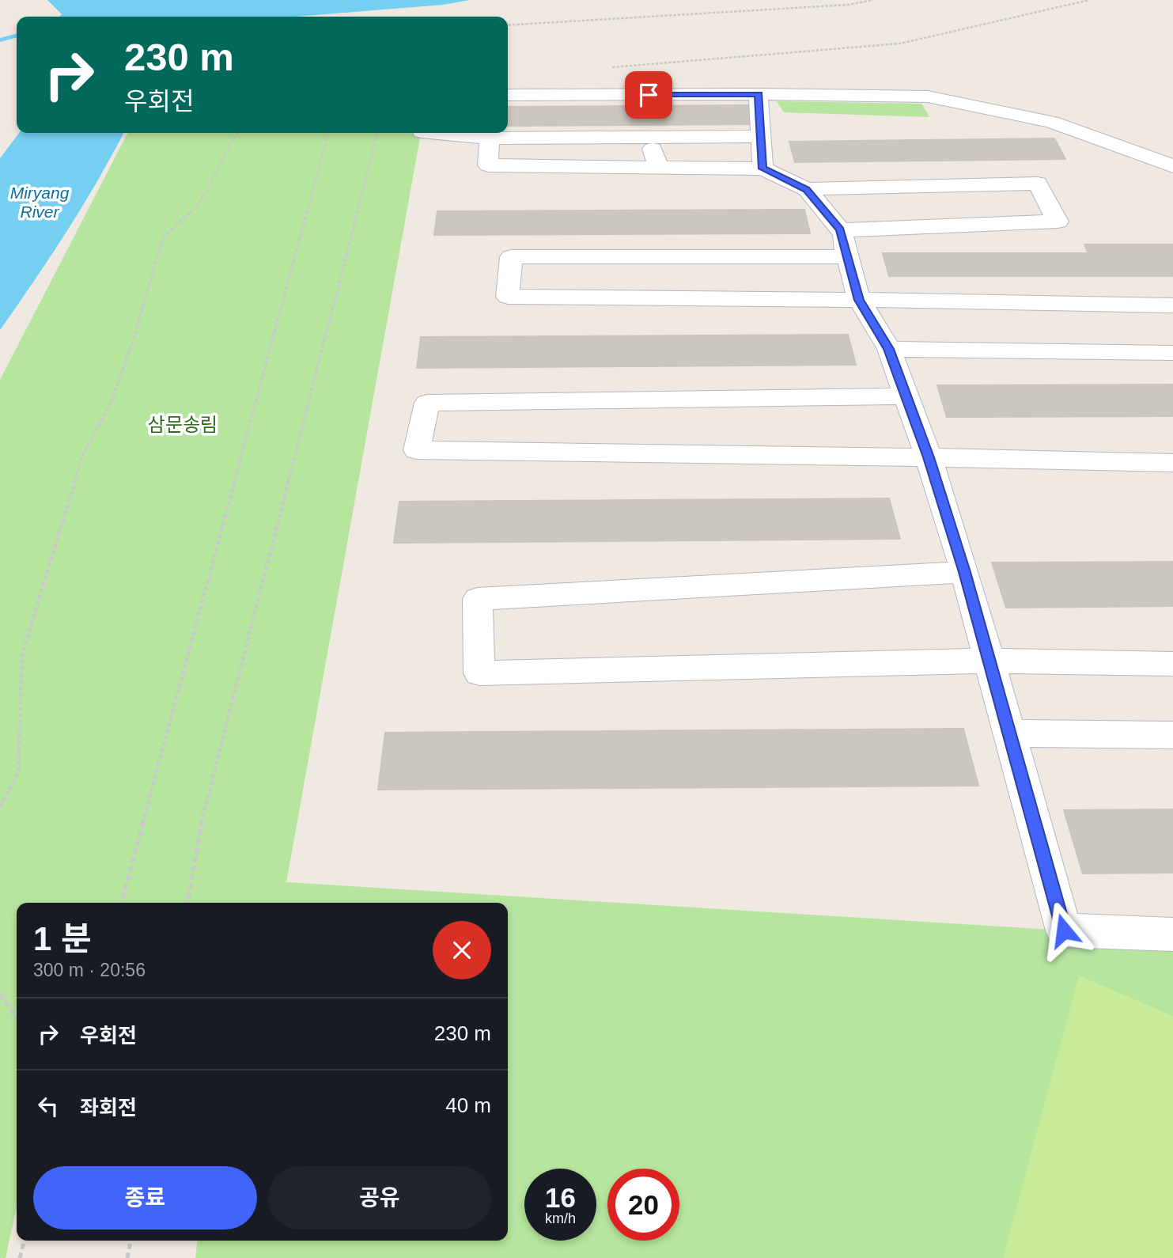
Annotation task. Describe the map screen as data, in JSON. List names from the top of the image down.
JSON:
{
  "water": ["Miryang River"],
  "parks": ["삼문송림"],
  "page": {
    "turn": ["230 m", "우회전"],
    "heading": ["1 분", "300 m · 20:56"],
    "list": [
      {
        "name": "우회전",
        "value": "230 m"
      },
      {
        "name": "좌회전",
        "value": "40 m"
      }
    ],
    "buttons": ["종료", "공유"],
    "speed": "16 km/h",
    "limit": "20"
  }
}
